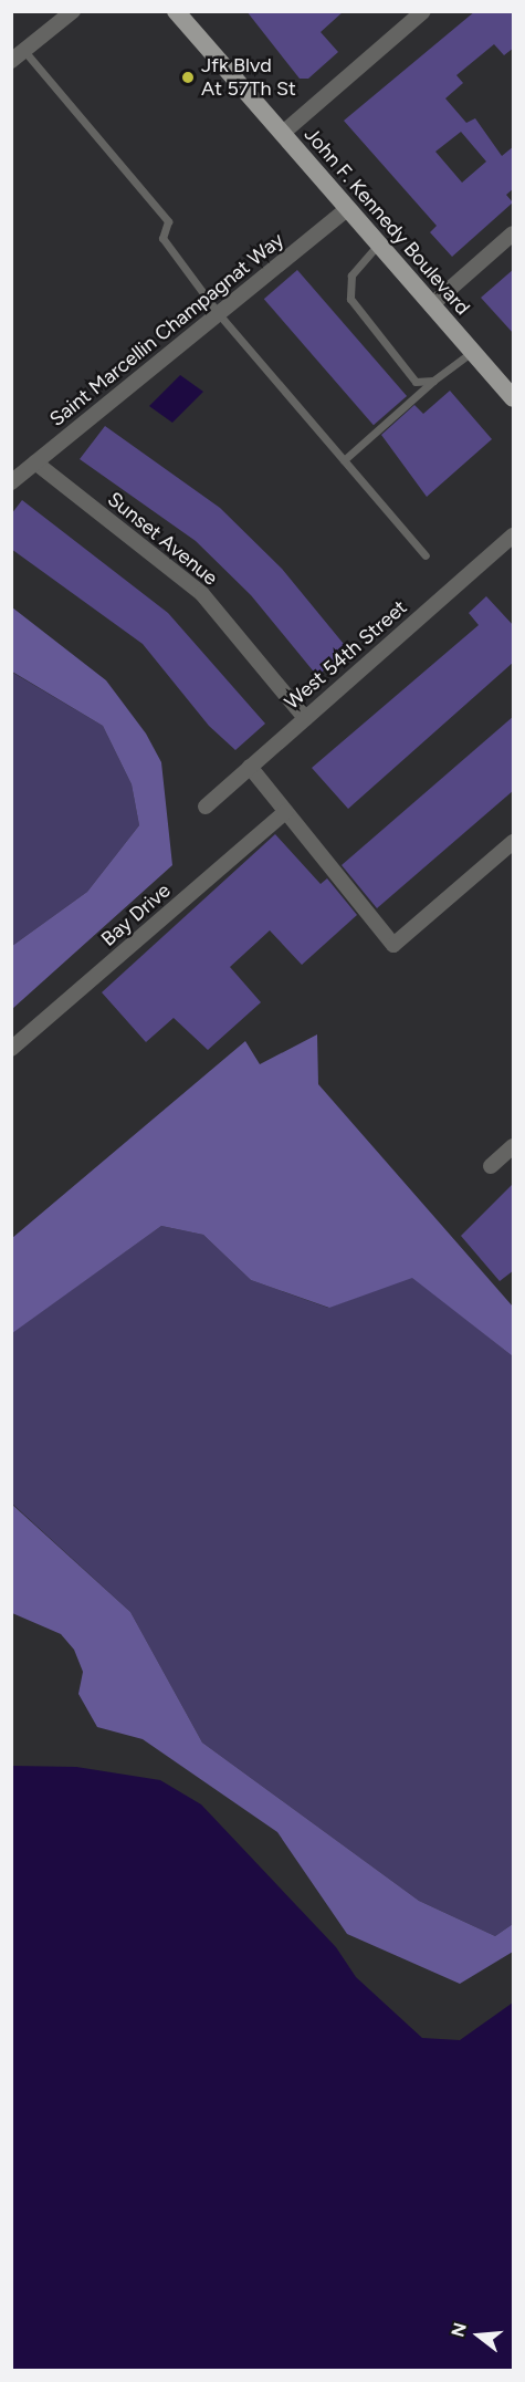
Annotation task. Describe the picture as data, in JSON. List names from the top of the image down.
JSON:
{
  "streets": {
    "main road": ["John F. Kennedy Boulevard"],
    "street": [
      "Saint Marcellin Champagnat Way",
      "Sunset Avenue",
      "West 54th Street",
      "Bay Drive"
    ]
  },
  "crossings": [
    ["John F. Kennedy Boulevard", "Saint Marcellin Champagnat Way"],
    ["Saint Marcellin Champagnat Way", "Sunset Avenue"],
    ["Sunset Avenue", "West 54th Street"]
  ],
  "places": ["Jfk Blvd At 57Th St"],
  "north": "left"
}
